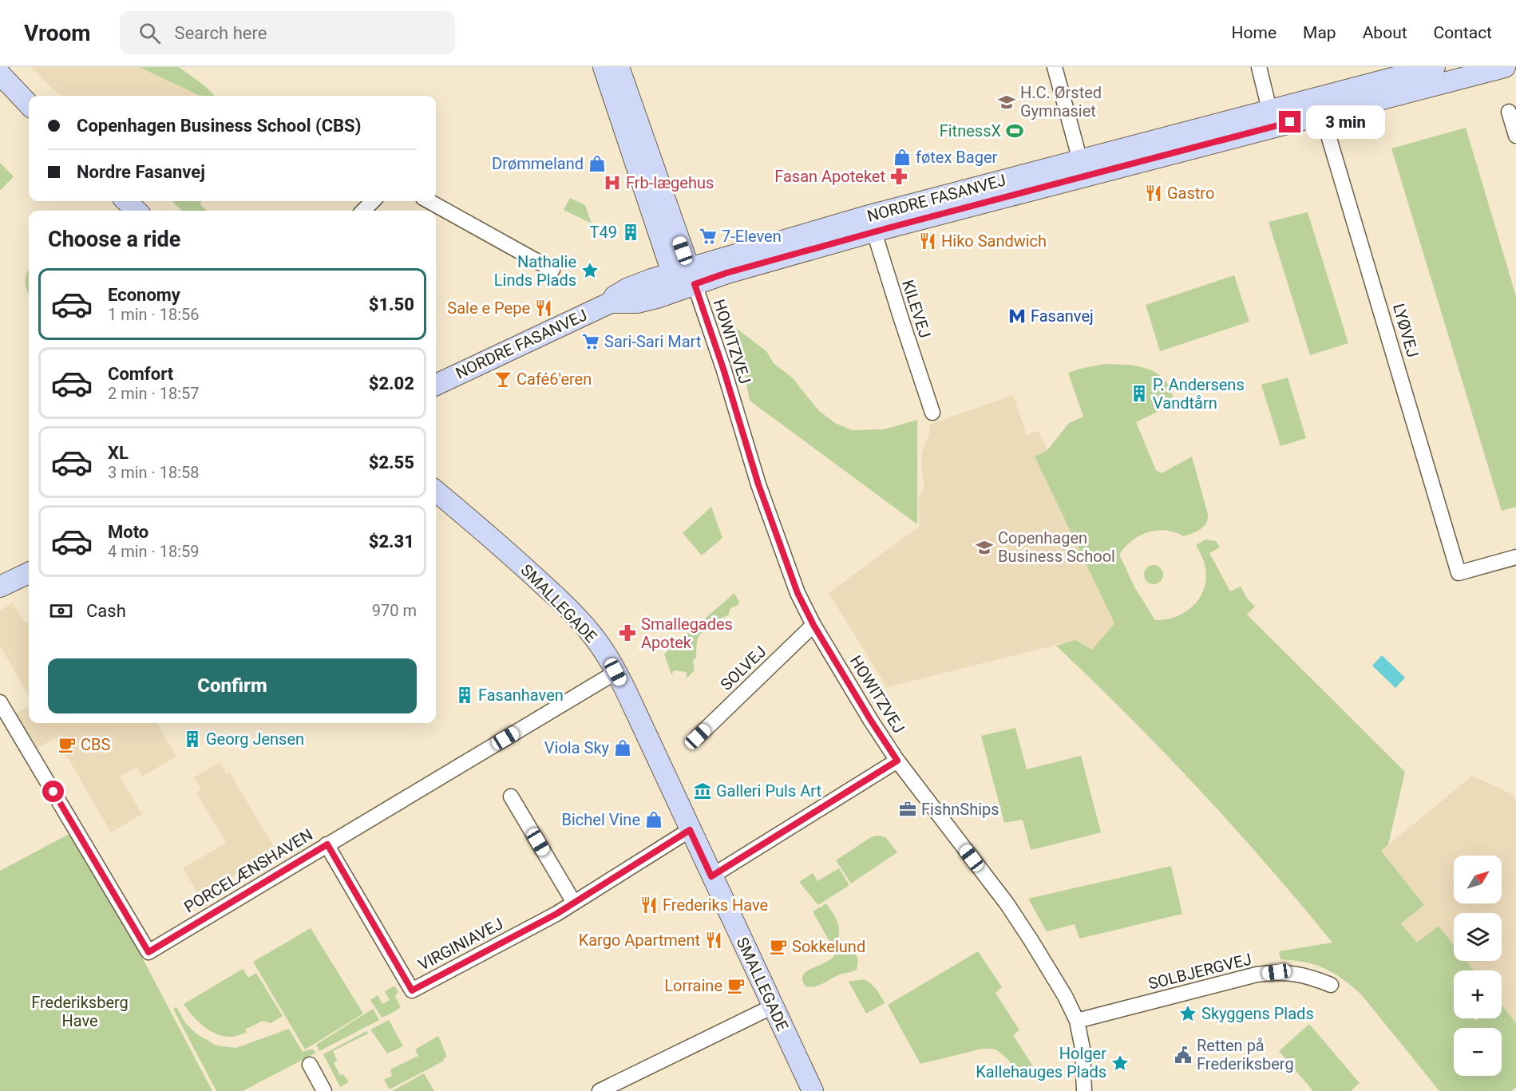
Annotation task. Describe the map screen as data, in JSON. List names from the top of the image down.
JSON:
{
  "streets": {
    "street": [
      "NORDRE FASANVEJ",
      "KILEVEJ",
      "LYØVEJ",
      "HOWITZVEJ",
      "SMALLEGADE",
      "SOLVEJ",
      "PORCELÆNSHAVEN",
      "VIRGINIAVEJ",
      "SOLBJERGVEJ"
    ]
  },
  "crossings": [
    ["NORDRE FASANVEJ", "KILEVEJ"],
    ["NORDRE FASANVEJ", "LYØVEJ"],
    ["NORDRE FASANVEJ", "HOWITZVEJ"],
    ["HOWITZVEJ", "SOLVEJ"],
    ["HOWITZVEJ", "SOLBJERGVEJ"],
    ["SMALLEGADE", "PORCELÆNSHAVEN"],
    ["SMALLEGADE", "VIRGINIAVEJ"],
    ["PORCELÆNSHAVEN", "VIRGINIAVEJ"]
  ],
  "parks": ["Frederiksberg Have"],
  "places": {
    "school or university": ["H.C. Ørsted Gymnasiet", "Copenhagen Business School"],
    "sports": ["FitnessX"],
    "shop": [
      "føtex Bager",
      "Drømmeland",
      "Viola Sky",
      "Bichel Vine"
    ],
    "pharmacy": ["Fasan Apoteket", "Smallegades Apotek"],
    "hospital": ["Frb-lægehus"],
    "restaurant": [
      "Gastro",
      "Hiko Sandwich",
      "Sale e Pepe",
      "Frederiks Have",
      "Kargo Apartment"
    ],
    "building": [
      "T49",
      "P. Andersens Vandtårn",
      "Fasanhaven",
      "Georg Jensen"
    ],
    "supermarket": ["7-Eleven", "Sari-Sari Mart"],
    "place": ["Nathalie Linds Plads", "Skyggens Plads", "Holger Kallehauges Plads"],
    "metro station": ["Fasanvej"],
    "bar": ["Café6'eren"],
    "cafe": ["CBS", "Sokkelund", "Lorraine"],
    "museum": ["Galleri Puls Art"],
    "office": ["FishnShips"],
    "public building": ["Retten på Frederiksberg"]
  },
  "north": "top right",
  "page": {
    "header": "Vroom",
    "search": "Search here",
    "nav": [
      "Home",
      "Map",
      "About",
      "Contact"
    ],
    "banner": ["Copenhagen Business School (CBS)", "Nordre Fasanvej"],
    "bubble": "3 min",
    "heading": "Choose a ride",
    "list": [
      {
        "name": "Economy",
        "note": "1 min · 18:56",
        "value": "$1.50"
      },
      {
        "name": "Comfort",
        "note": "2 min · 18:57",
        "value": "$2.02"
      },
      {
        "name": "XL",
        "note": "3 min · 18:58",
        "value": "$2.55"
      },
      {
        "name": "Moto",
        "note": "4 min · 18:59",
        "value": "$2.31"
      }
    ],
    "pay": ["Cash", "970 m"],
    "buttons": "Confirm",
    "map_buttons": ["+", "−"]
  }
}
